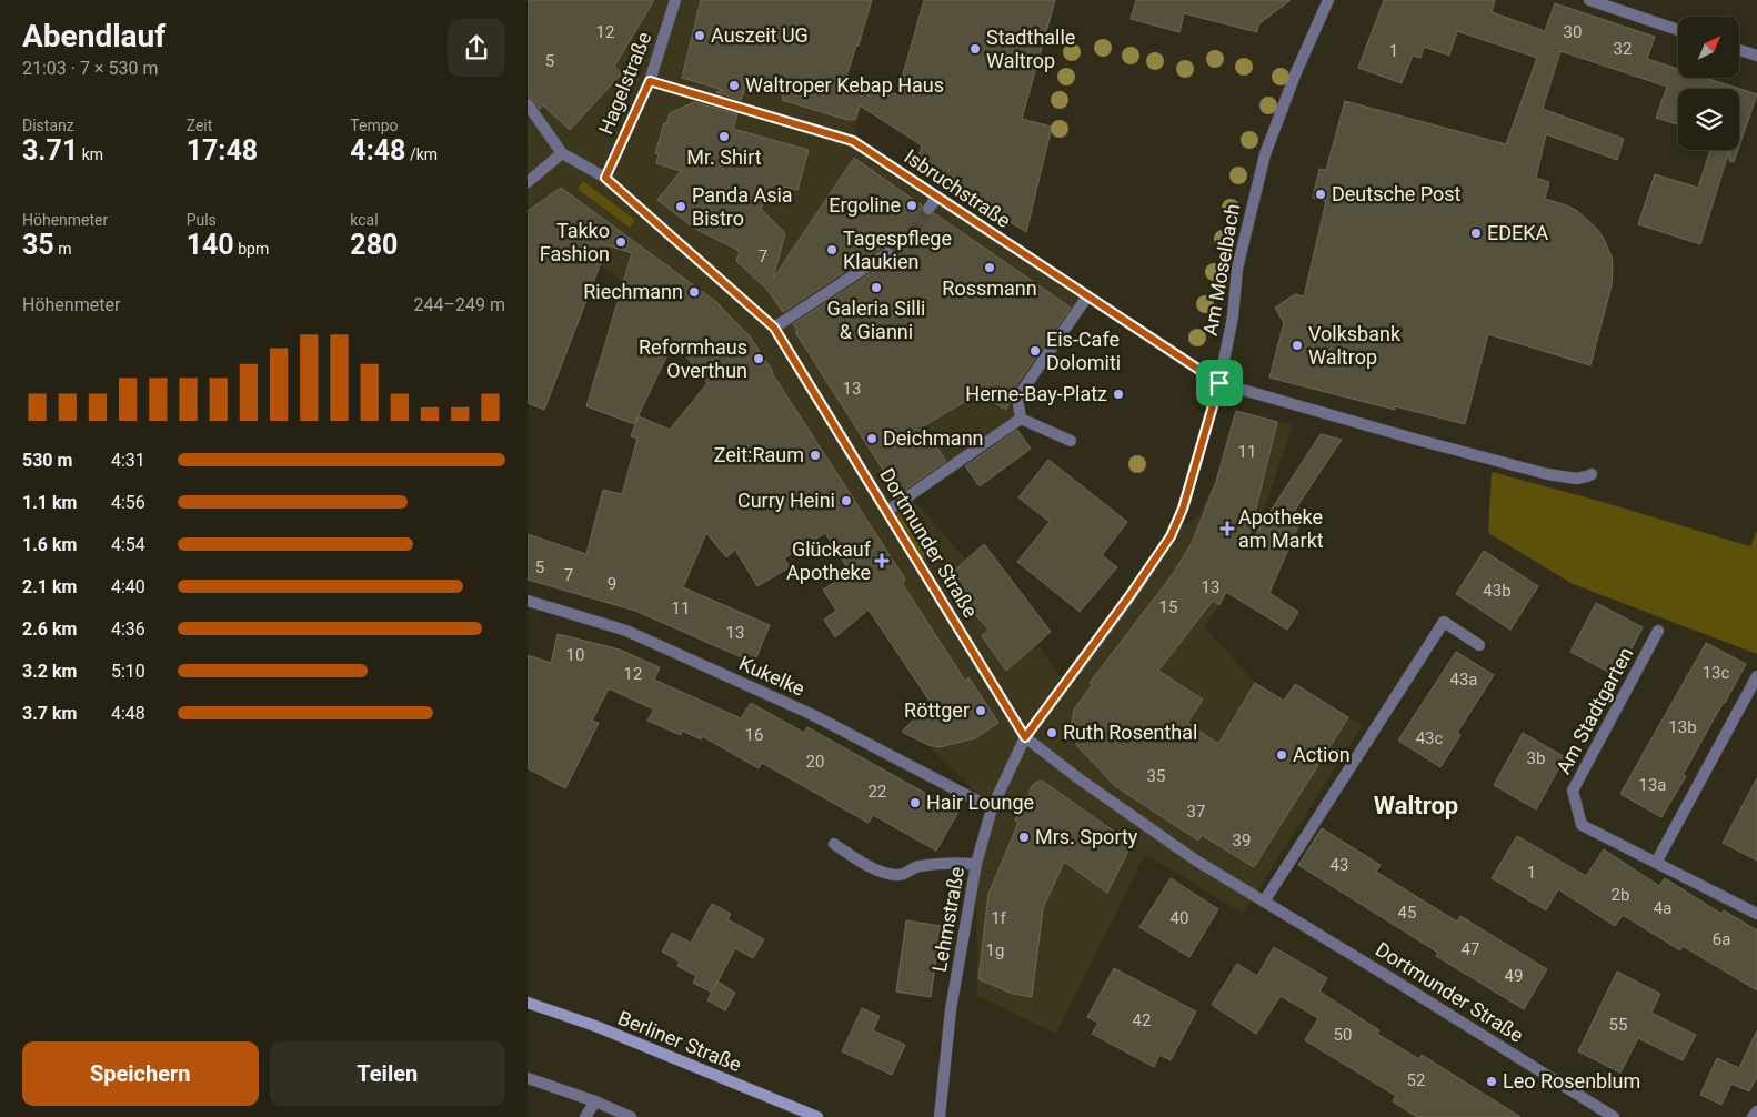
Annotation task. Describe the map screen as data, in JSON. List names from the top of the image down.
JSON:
{
  "streets": {
    "main road": ["Berliner Straße"],
    "street": [
      "Hagelstraße",
      "Isbruchstraße",
      "Am Moselbach",
      "Dortmunder Straße",
      "Kukelke",
      "Am Stadtgarten",
      "Lehmstraße"
    ]
  },
  "crossings": [
    ["Hagelstraße", "Isbruchstraße"],
    ["Hagelstraße", "Dortmunder Straße"],
    ["Isbruchstraße", "Am Moselbach"],
    ["Am Moselbach", "Dortmunder Straße"],
    ["Am Moselbach", "Lehmstraße"],
    ["Dortmunder Straße", "Lehmstraße"],
    ["Kukelke", "Lehmstraße"]
  ],
  "districts": ["Waltrop"],
  "places": {
    "other": [
      "Auszeit UG",
      "Stadthalle Waltrop",
      "Waltroper Kebap Haus",
      "Mr. Shirt",
      "Deutsche Post",
      "Ergoline",
      "Panda Asia Bistro",
      "EDEKA",
      "Takko Fashion",
      "Tagespflege Klaukien",
      "Rossmann",
      "Galeria Silli & Gianni",
      "Riechmann",
      "Volksbank Waltrop",
      "Eis-Cafe Dolomiti",
      "Reformhaus Overthun",
      "Herne-Bay-Platz",
      "Deichmann",
      "Zeit:Raum",
      "Curry Heini",
      "Röttger",
      "Ruth Rosenthal",
      "Action",
      "Hair Lounge",
      "Mrs. Sporty",
      "Leo Rosenblum"
    ],
    "health": ["Apotheke am Markt", "Glückauf Apotheke"]
  },
  "house_numbers": [
    "12",
    "30",
    "32",
    "1",
    "5",
    "7",
    "13",
    "11",
    "5",
    "7",
    "9",
    "13",
    "43b",
    "15",
    "11",
    "13",
    "10",
    "13c",
    "12",
    "43a",
    "13b",
    "16",
    "43c",
    "3b",
    "20",
    "35",
    "13a",
    "22",
    "37",
    "39",
    "43",
    "1",
    "2b",
    "4a",
    "45",
    "1f",
    "40",
    "6a",
    "47",
    "1g",
    "49",
    "42",
    "55",
    "50",
    "52"
  ],
  "north": "top right",
  "page": {
    "heading": ["Abendlauf", "21:03 · 7 × 530 m"],
    "stats": [
      ["Distanz", "3.71 km"],
      ["Zeit", "17:48"],
      ["Tempo", "4:48 /km"],
      ["Höhenmeter", "35 m"],
      ["Puls", "140 bpm"],
      ["kcal", "280"]
    ],
    "chart": ["Höhenmeter", "244–249 m"],
    "list": [
      {
        "name": "530 m",
        "note": "4:31"
      },
      {
        "name": "1.1 km",
        "note": "4:56"
      },
      {
        "name": "1.6 km",
        "note": "4:54"
      },
      {
        "name": "2.1 km",
        "note": "4:40"
      },
      {
        "name": "2.6 km",
        "note": "4:36"
      },
      {
        "name": "3.2 km",
        "note": "5:10"
      },
      {
        "name": "3.7 km",
        "note": "4:48"
      }
    ],
    "buttons": ["Speichern", "Teilen"]
  }
}
